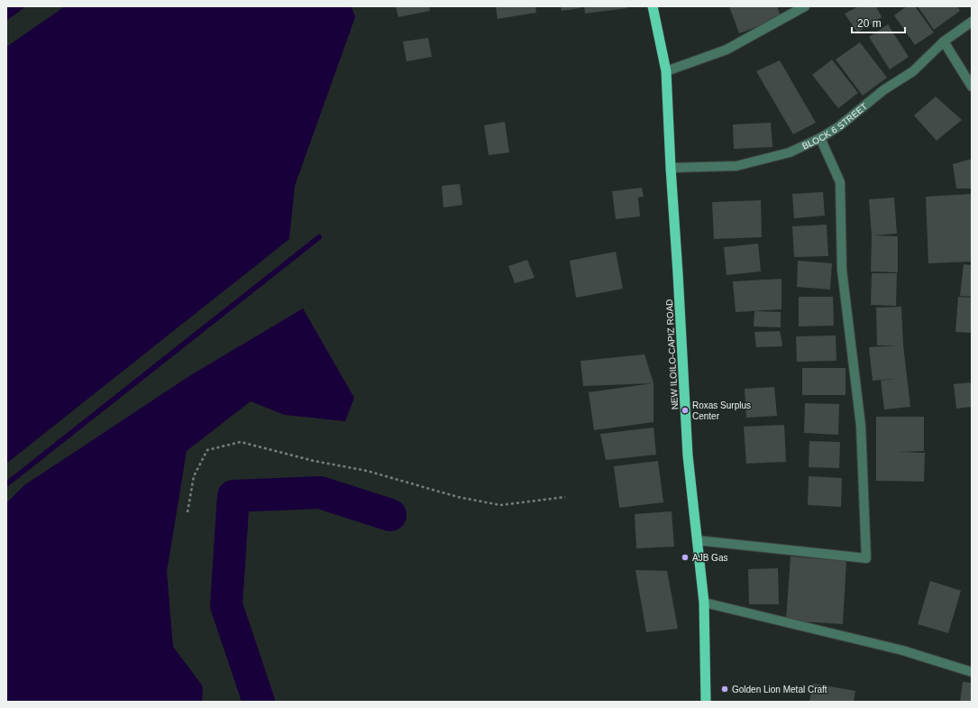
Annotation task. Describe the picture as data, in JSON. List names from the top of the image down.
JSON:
{
  "streets": {
    "highway": ["NEW ILOILO-CAPIZ ROAD"],
    "street": ["BLOCK 6 STREET"]
  },
  "crossings": [
    ["BLOCK 6 STREET", "NEW ILOILO-CAPIZ ROAD"]
  ],
  "places": ["Roxas Surplus Center", "AJB Gas", "Golden Lion Metal Craft"],
  "scale_bar": "20 m"
}
